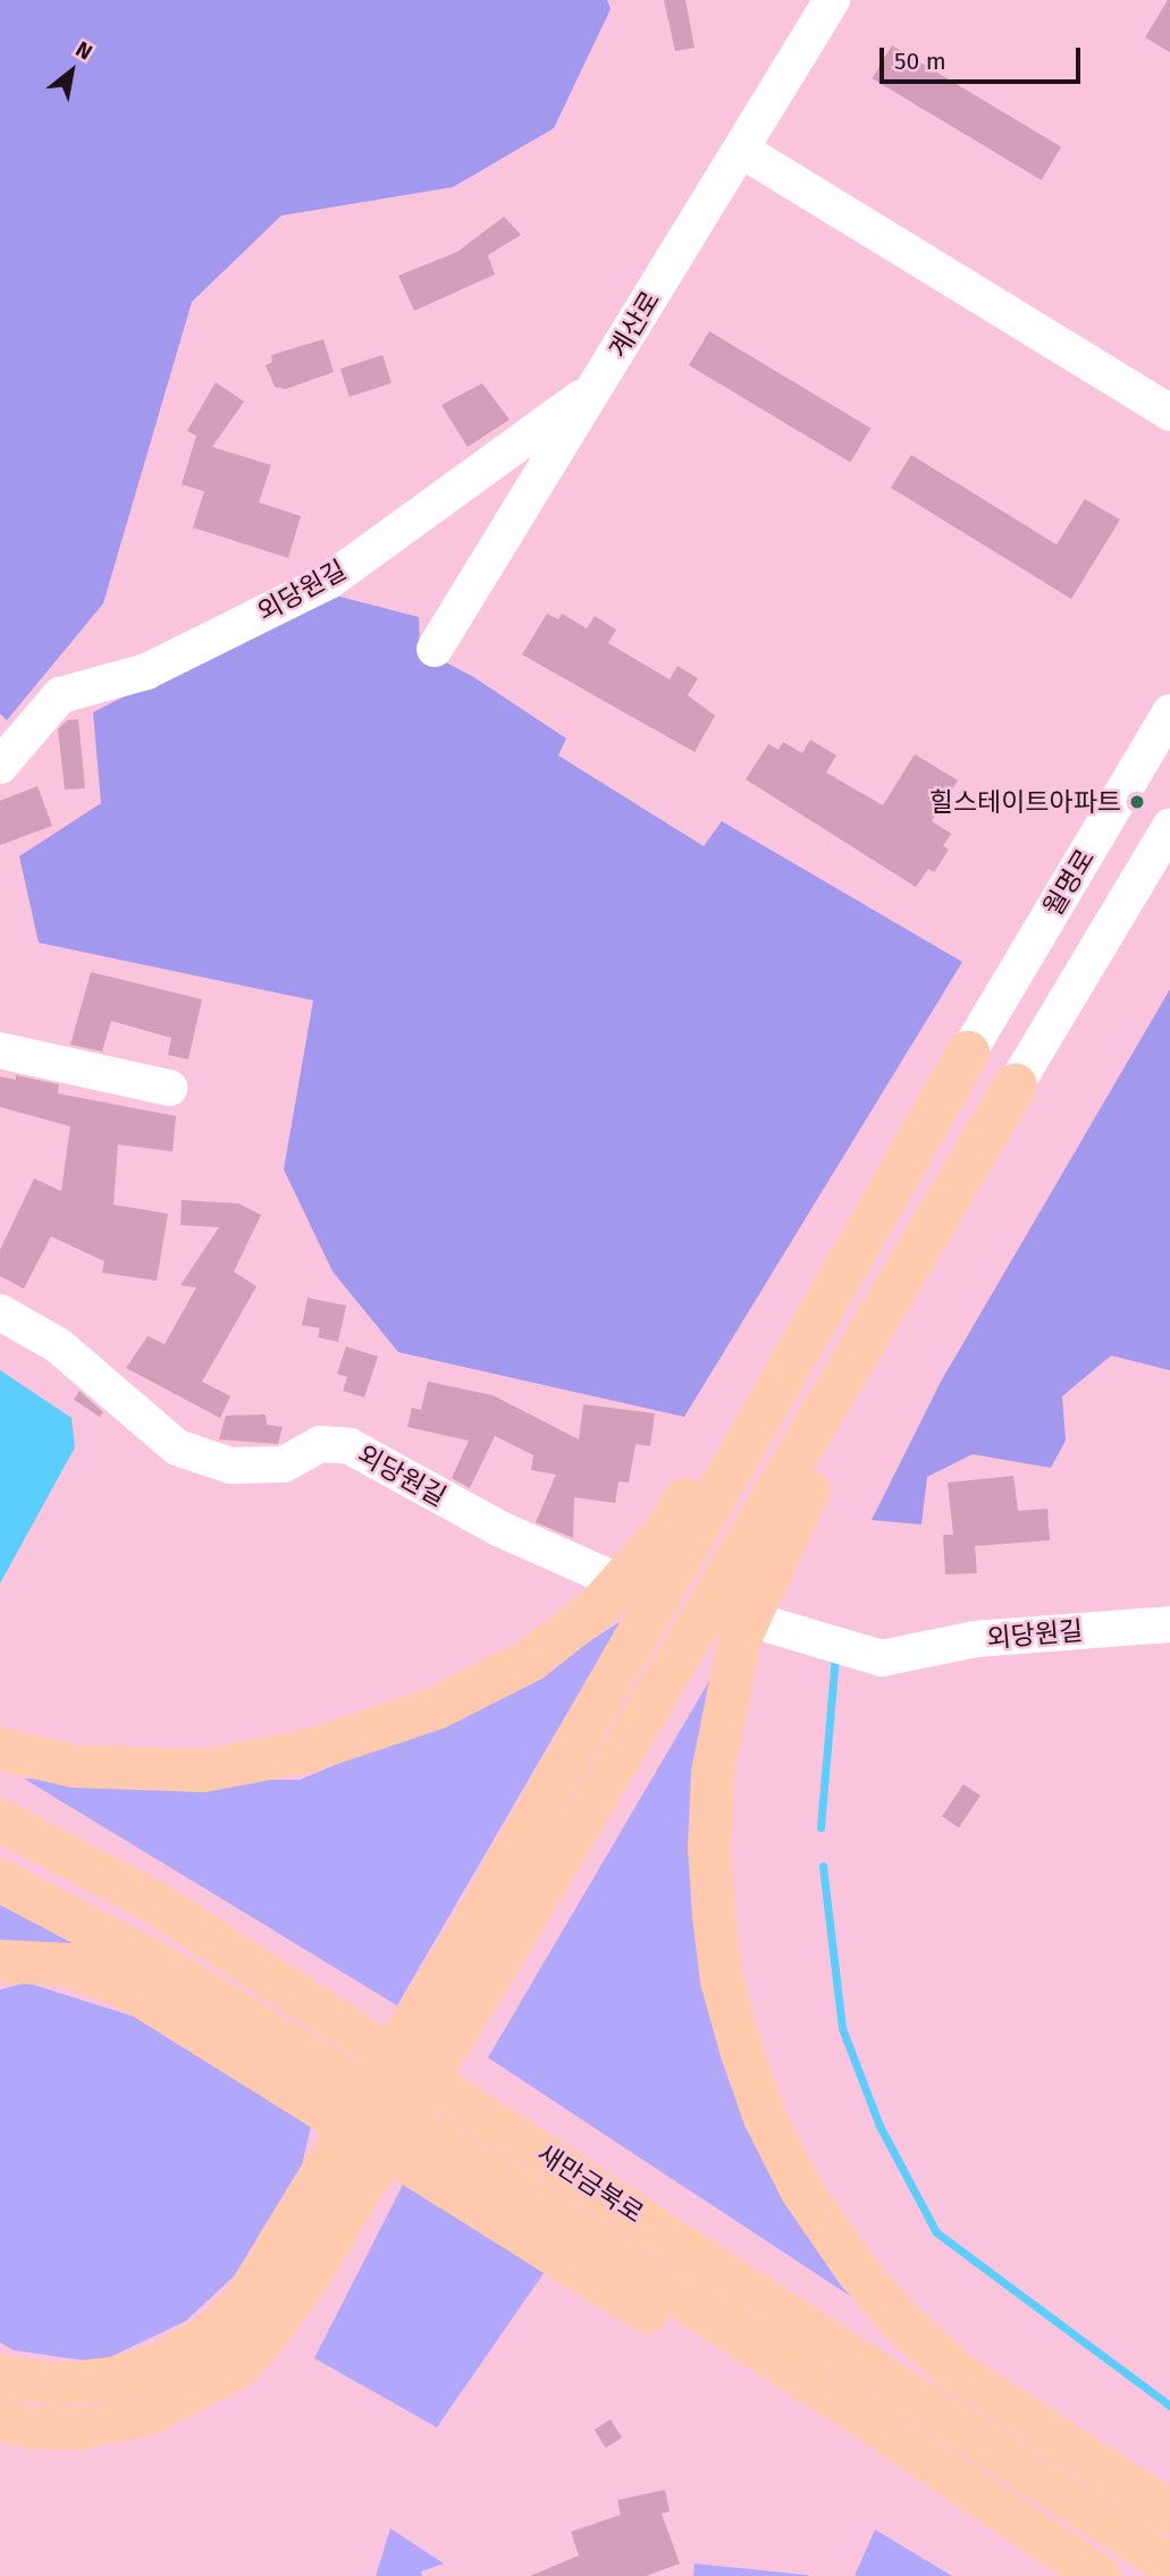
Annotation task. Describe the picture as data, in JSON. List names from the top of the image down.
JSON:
{
  "streets": {
    "highway": ["새만금북로"],
    "street": ["계산로", "외당원길", "월명로"]
  },
  "crossings": [
    ["계산로", "외당원길"]
  ],
  "places": ["힐스테이트아파트"],
  "scale_bar": "50 m",
  "north": "top right"
}
